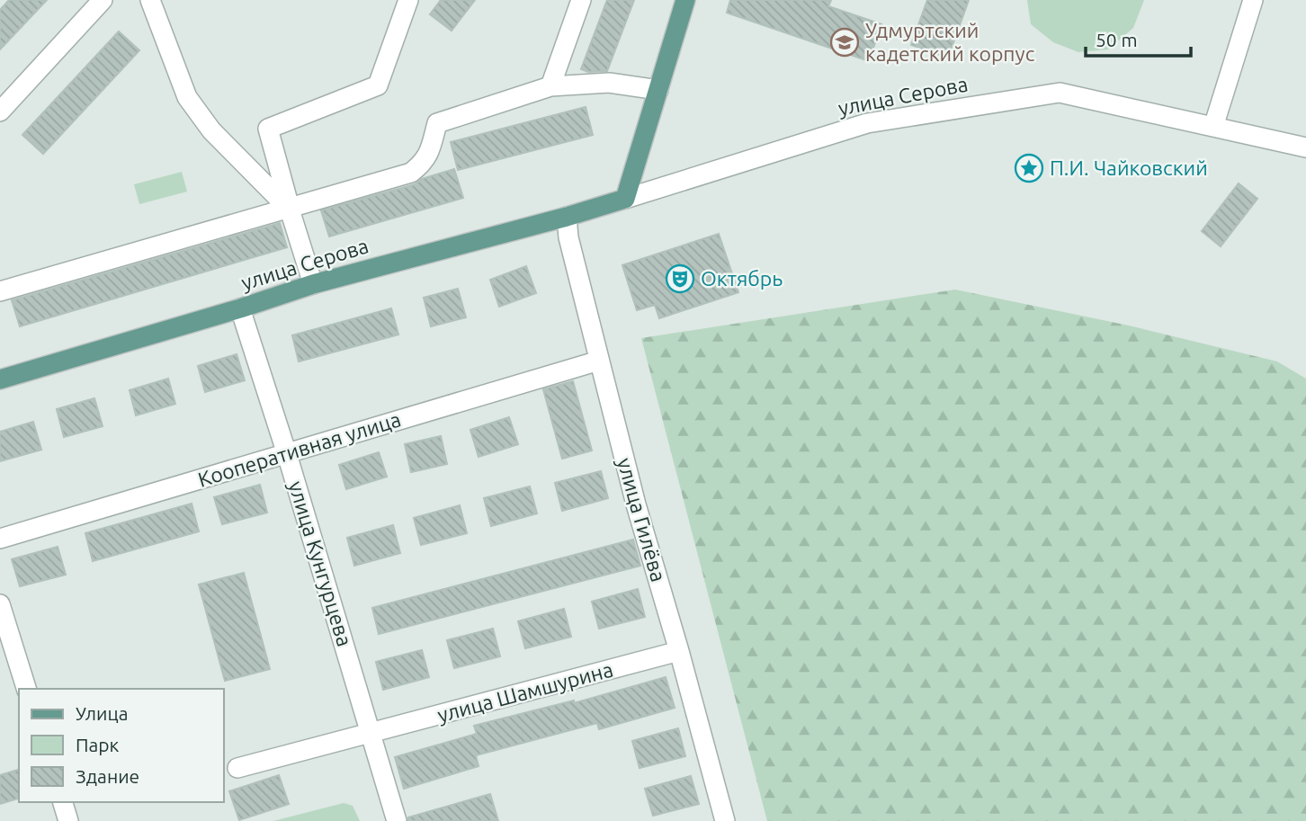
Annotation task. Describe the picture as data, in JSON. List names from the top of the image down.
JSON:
{
  "streets": {
    "main road": ["улица Серова"],
    "street": [
      "Кооперативная улица",
      "улица Гилёва",
      "улица Кунгурцева",
      "улица Шамшурина"
    ]
  },
  "crossings": [
    ["улица Серова", "улица Гилёва"],
    ["улица Серова", "улица Кунгурцева"],
    ["Кооперативная улица", "улица Гилёва"],
    ["Кооперативная улица", "улица Кунгурцева"],
    ["улица Гилёва", "улица Шамшурина"],
    ["улица Кунгурцева", "улица Шамшурина"]
  ],
  "places": {
    "school or university": ["Удмуртский кадетский корпус"],
    "place": ["П.И. Чайковский"],
    "theatre": ["Октябрь"]
  },
  "legend": ["Улица", "Парк", "Здание"],
  "scale_bar": "50 m"
}
